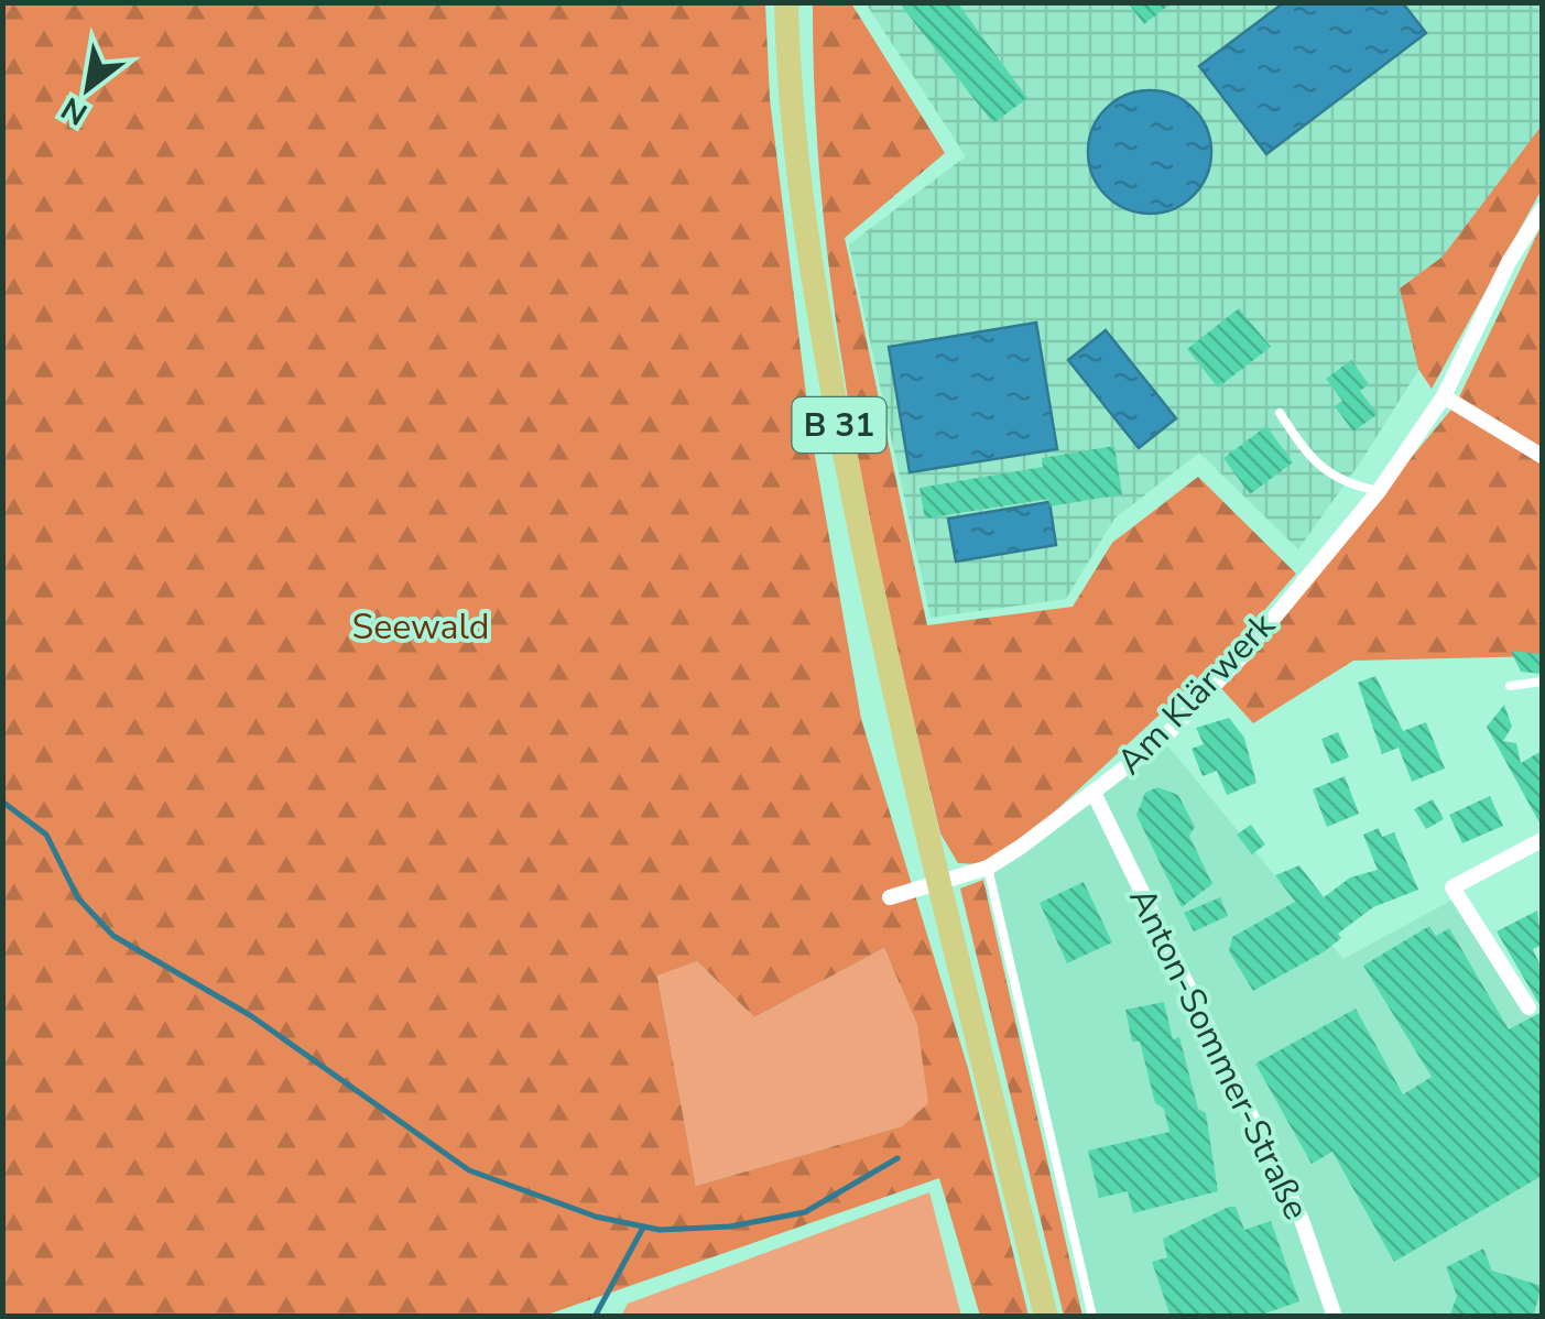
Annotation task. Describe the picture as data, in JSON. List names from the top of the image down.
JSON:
{
  "streets": {
    "main road": ["B 31"],
    "street": ["Am Klärwerk", "Anton-Sommer-Straße"]
  },
  "crossings": [
    ["Am Klärwerk", "Anton-Sommer-Straße"]
  ],
  "parks": ["Seewald"],
  "north": "bottom left"
}
